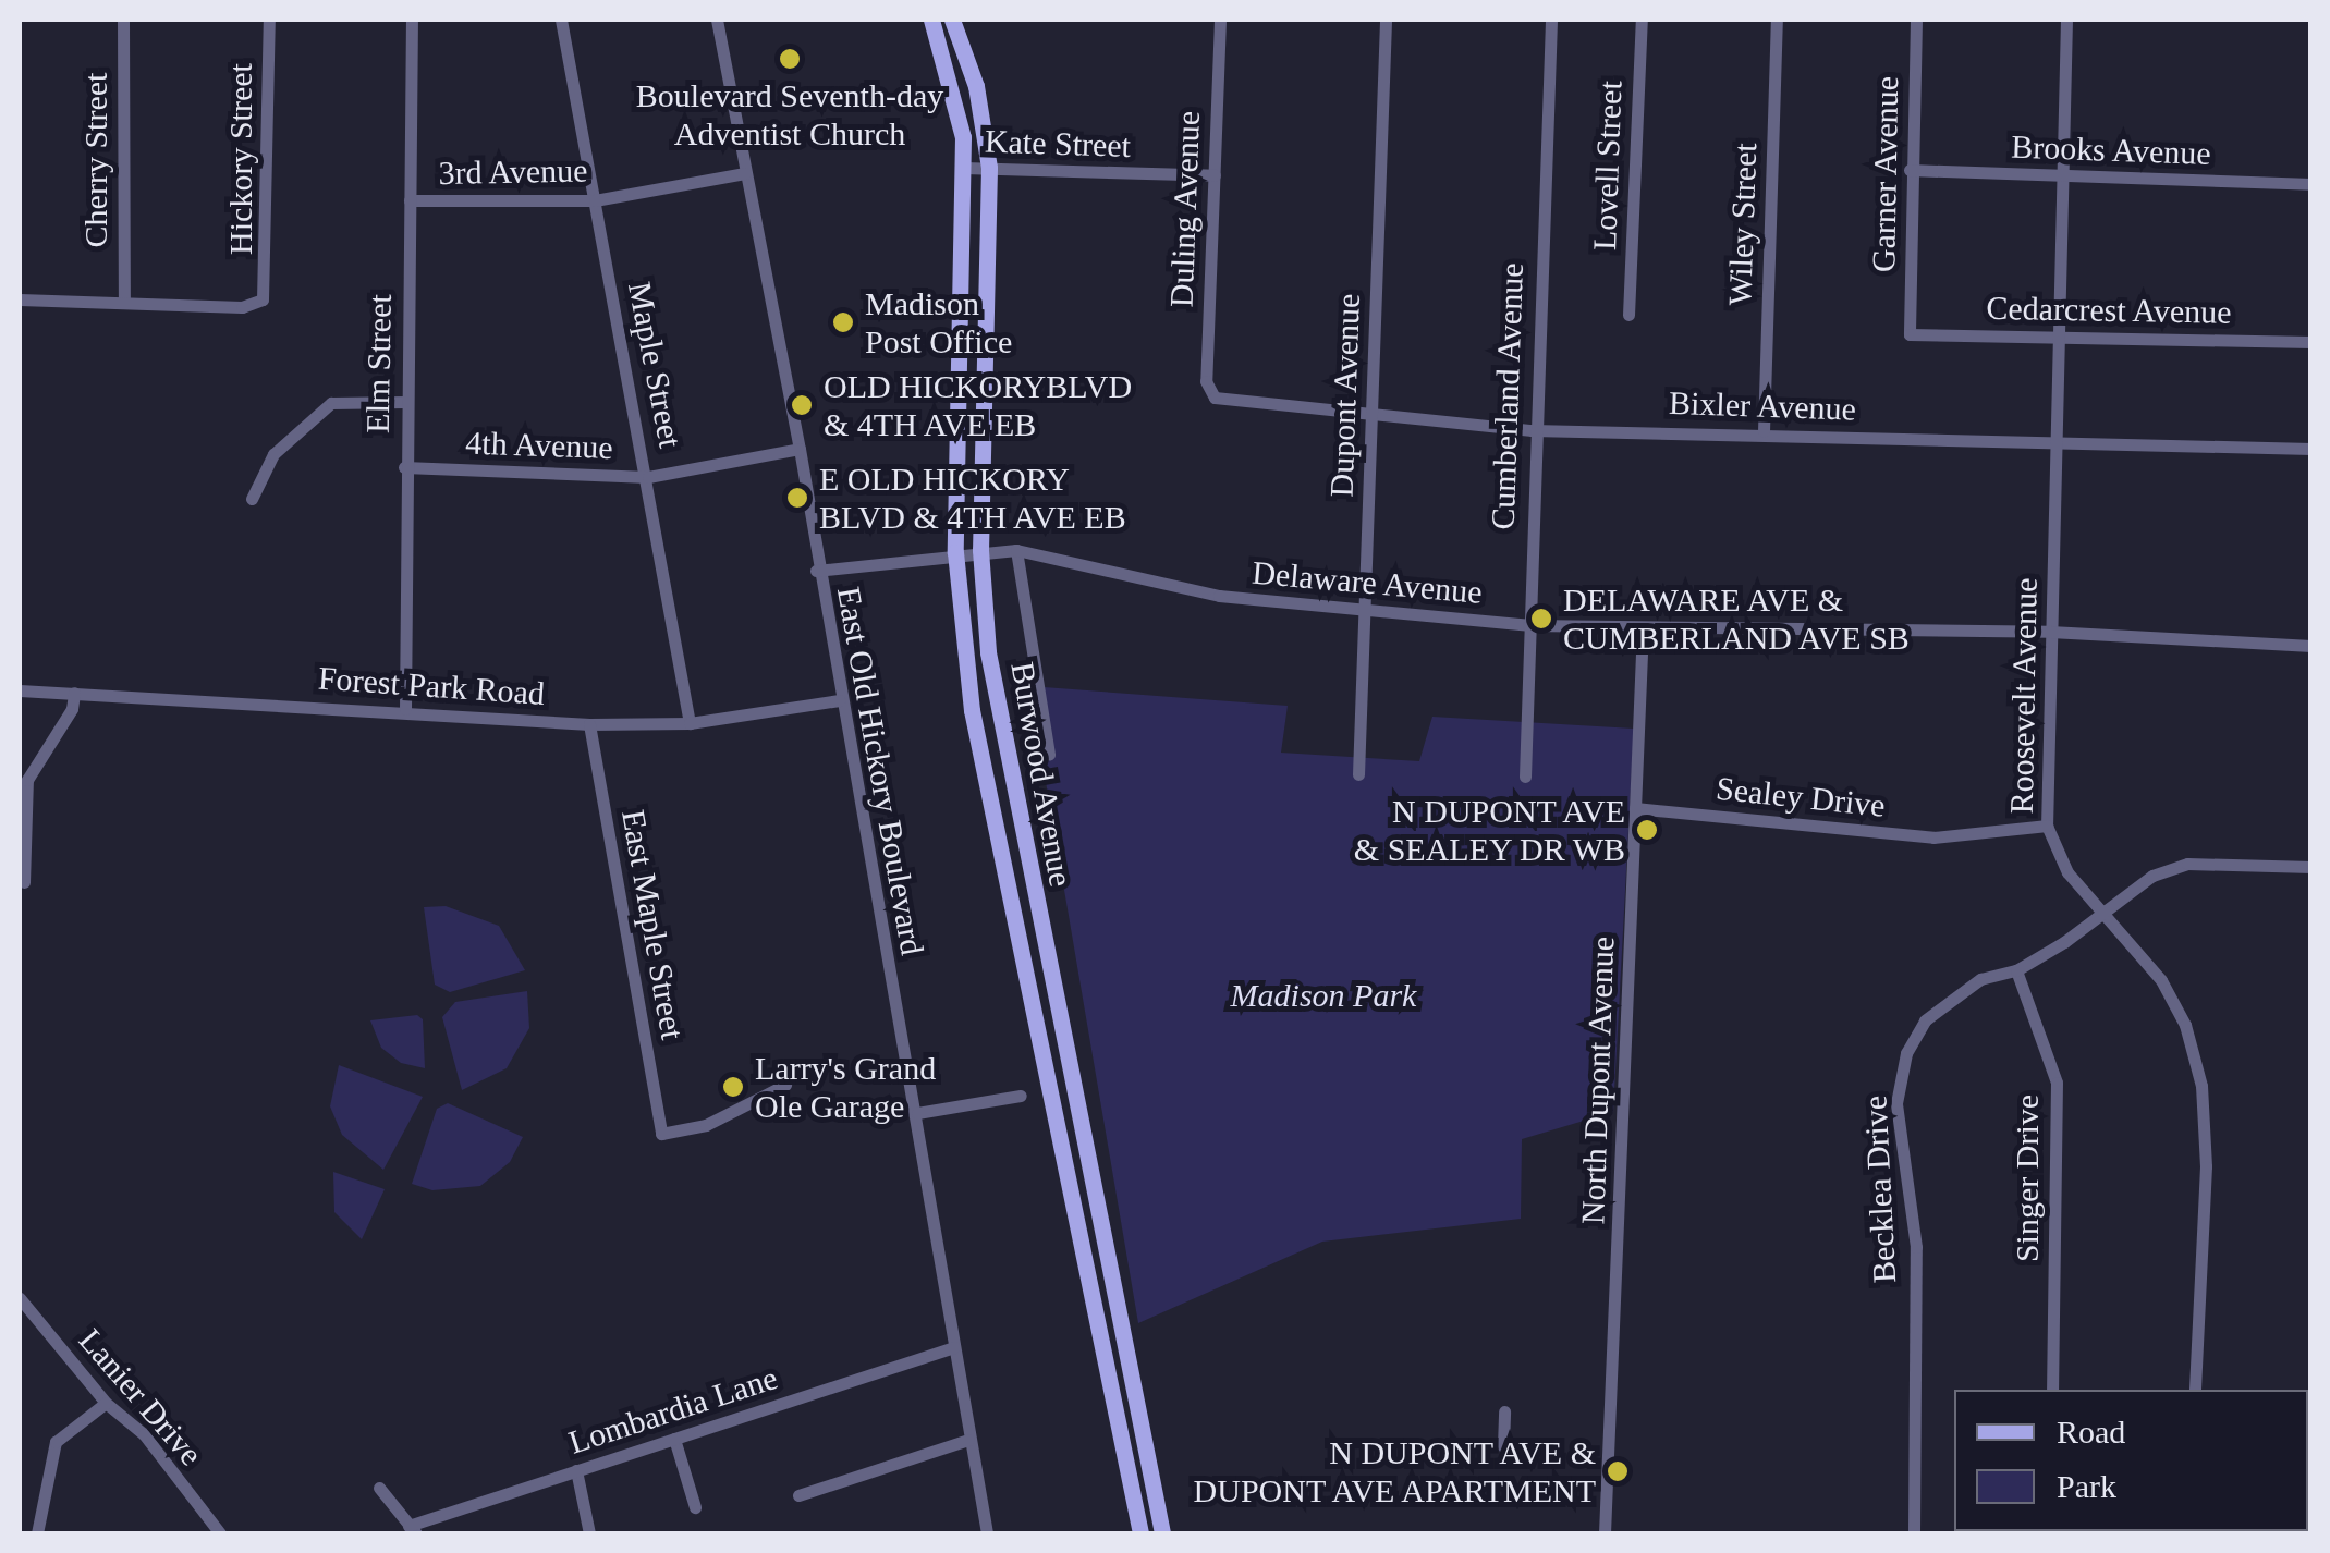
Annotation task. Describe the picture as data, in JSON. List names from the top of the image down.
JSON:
{
  "streets": {
    "main road": ["Burwood Avenue"],
    "street": [
      "Kate Street",
      "Brooks Avenue",
      "Hickory Street",
      "Cherry Street",
      "Lovell Street",
      "3rd Avenue",
      "Garner Avenue",
      "Duling Avenue",
      "Wiley Street",
      "Cedarcrest Avenue",
      "Elm Street",
      "Maple Street",
      "Dupont Avenue",
      "Cumberland Avenue",
      "Bixler Avenue",
      "4th Avenue",
      "Delaware Avenue",
      "Forest Park Road",
      "Roosevelt Avenue",
      "East Old Hickory Boulevard",
      "Sealey Drive",
      "East Maple Street",
      "North Dupont Avenue",
      "Singer Drive",
      "Becklea Drive",
      "Lanier Drive",
      "Lombardia Lane"
    ]
  },
  "crossings": [
    ["Kate Street", "Duling Avenue"],
    ["Kate Street", "Burwood Avenue"],
    ["Brooks Avenue", "Garner Avenue"],
    ["Brooks Avenue", "Roosevelt Avenue"],
    ["Hickory Street", "Cherry Street"],
    ["3rd Avenue", "Elm Street"],
    ["3rd Avenue", "Maple Street"],
    ["3rd Avenue", "East Old Hickory Boulevard"],
    ["Garner Avenue", "Cedarcrest Avenue"],
    ["Duling Avenue", "Bixler Avenue"],
    ["Wiley Street", "Bixler Avenue"],
    ["Cedarcrest Avenue", "Roosevelt Avenue"],
    ["Elm Street", "4th Avenue"],
    ["Elm Street", "Forest Park Road"],
    ["Maple Street", "4th Avenue"],
    ["Maple Street", "Forest Park Road"],
    ["Dupont Avenue", "Bixler Avenue"],
    ["Dupont Avenue", "Delaware Avenue"],
    ["Cumberland Avenue", "Bixler Avenue"],
    ["Cumberland Avenue", "Delaware Avenue"],
    ["Bixler Avenue", "Roosevelt Avenue"],
    ["4th Avenue", "East Old Hickory Boulevard"],
    ["Delaware Avenue", "Roosevelt Avenue"],
    ["Delaware Avenue", "East Old Hickory Boulevard"],
    ["Delaware Avenue", "Burwood Avenue"],
    ["Delaware Avenue", "North Dupont Avenue"],
    ["Forest Park Road", "East Old Hickory Boulevard"],
    ["Forest Park Road", "East Maple Street"],
    ["Roosevelt Avenue", "Sealey Drive"],
    ["Roosevelt Avenue", "Becklea Drive"],
    ["East Old Hickory Boulevard", "Lombardia Lane"],
    ["Sealey Drive", "North Dupont Avenue"],
    ["Singer Drive", "Becklea Drive"]
  ],
  "parks": ["Madison Park"],
  "places": [
    "Boulevard Seventh-day Adventist Church",
    "Madison Post Office",
    "OLD HICKORYBLVD & 4TH AVE EB",
    "E OLD HICKORY BLVD & 4TH AVE EB",
    "DELAWARE AVE & CUMBERLAND AVE SB",
    "N DUPONT AVE & SEALEY DR WB",
    "Larry's Grand Ole Garage",
    "N DUPONT AVE & DUPONT AVE APARTMENT"
  ],
  "legend": ["Road", "Park"]
}
